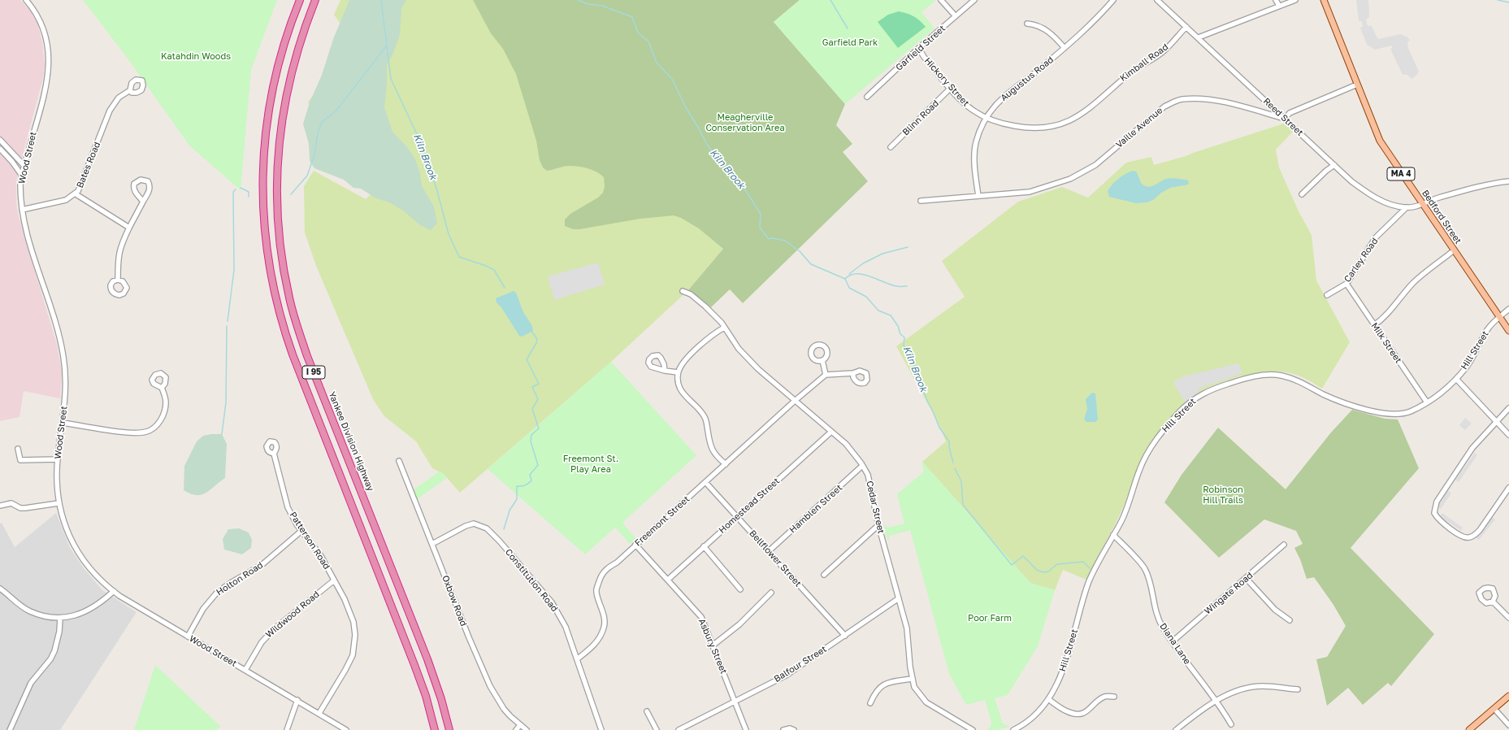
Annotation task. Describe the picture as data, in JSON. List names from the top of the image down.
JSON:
{
  "streets": {
    "highway": ["I 95", "Yankee Division Highway"],
    "main road": ["MA 4", "Bedford Street"],
    "street": [
      "Garfield Street",
      "Kimball Road",
      "Augustus Road",
      "Hickory Street",
      "Reed Street",
      "Blinn Road",
      "Vaille Avenue",
      "Wood Street",
      "Bates Road",
      "Carley Road",
      "Milk Street",
      "Hill Street",
      "Homestead Street",
      "Cedar Street",
      "Hamblen Street",
      "Freemont Street",
      "Patterson Road",
      "Bellflower Street",
      "Holton Road",
      "Constitution Road",
      "Wingate Road",
      "Oxbow Road",
      "Wildwood Road",
      "Diana Lane",
      "Asbury Street",
      "Balfour Street"
    ]
  },
  "crossings": [
    ["Garfield Street", "Hickory Street"],
    ["Kimball Road", "Hickory Street"],
    ["Kimball Road", "Reed Street"],
    ["Augustus Road", "Hickory Street"],
    ["Augustus Road", "Vaille Avenue"],
    ["Hickory Street", "Blinn Road"],
    ["Reed Street", "Vaille Avenue"],
    ["Reed Street", "Bedford Street"],
    ["Reed Street", "Carley Road"],
    ["Wood Street", "Bates Road"],
    ["Wood Street", "Patterson Road"],
    ["Wood Street", "Holton Road"],
    ["Wood Street", "Wildwood Road"],
    ["Bedford Street", "Hill Street"],
    ["Carley Road", "Milk Street"],
    ["Milk Street", "Hill Street"],
    ["Hill Street", "Diana Lane"],
    ["Homestead Street", "Cedar Street"],
    ["Homestead Street", "Bellflower Street"],
    ["Homestead Street", "Asbury Street"],
    ["Cedar Street", "Hamblen Street"],
    ["Cedar Street", "Freemont Street"],
    ["Cedar Street", "Balfour Street"],
    ["Hamblen Street", "Bellflower Street"],
    ["Freemont Street", "Bellflower Street"],
    ["Freemont Street", "Constitution Road"],
    ["Freemont Street", "Asbury Street"],
    ["Patterson Road", "Holton Road"],
    ["Patterson Road", "Wildwood Road"],
    ["Bellflower Street", "Balfour Street"],
    ["Constitution Road", "Oxbow Road"],
    ["Wingate Road", "Diana Lane"],
    ["Asbury Street", "Balfour Street"]
  ],
  "water": ["Kiln Brook"],
  "parks": [
    "Garfield Park",
    "Katahdin Woods",
    "Meagherville Conservation Area",
    "Freemont St. Play Area",
    "Robinson Hill Trails",
    "Poor Farm"
  ]
}
